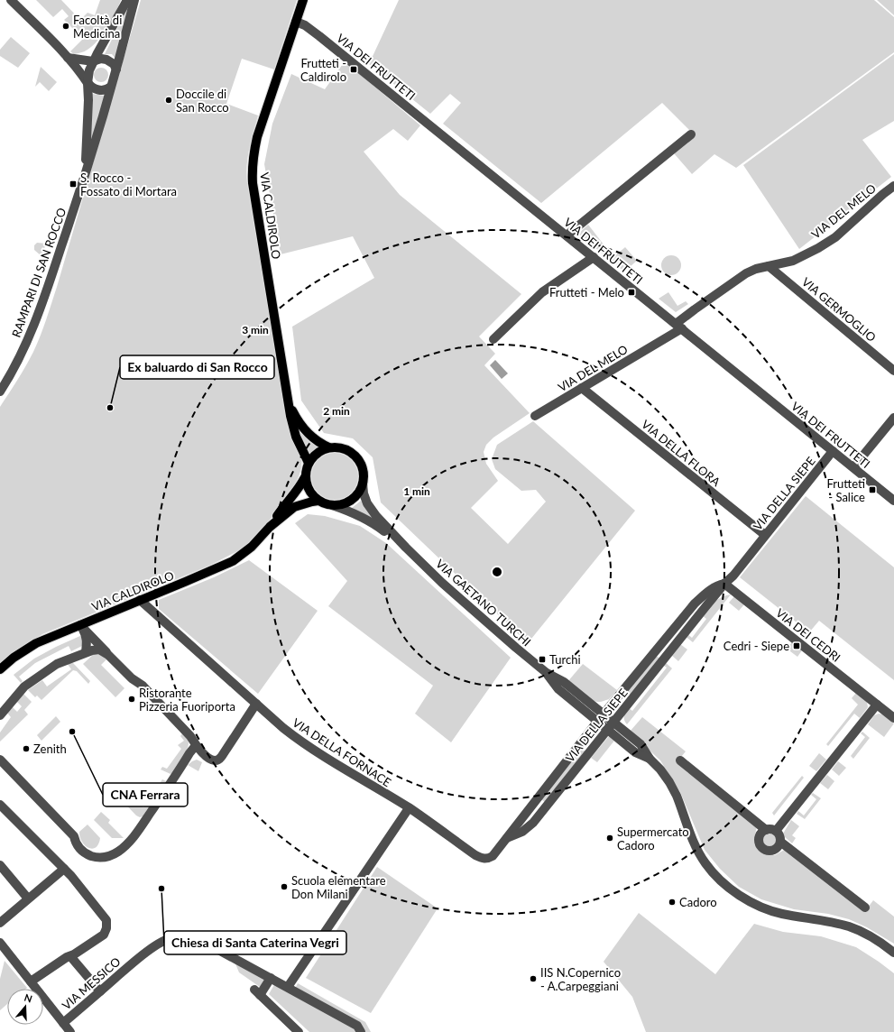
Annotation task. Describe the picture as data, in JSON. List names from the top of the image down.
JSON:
{
  "streets": {
    "main road": ["VIA CALDIROLO"],
    "street": [
      "VIA DEI FRUTTETI",
      "VIA DEL MELO",
      "RAMPARI DI SAN ROCCO",
      "VIA GERMOGLIO",
      "VIA DELLA FLORA",
      "VIA DELLA SIEPE",
      "VIA GAETANO TURCHI",
      "VIA DEI CEDRI",
      "VIA DELLA FORNACE",
      "VIA MESSICO"
    ]
  },
  "crossings": [
    ["VIA DEI FRUTTETI", "VIA DEL MELO"],
    ["VIA DEI FRUTTETI", "VIA CALDIROLO"],
    ["VIA DEI FRUTTETI", "VIA DELLA SIEPE"],
    ["VIA DEL MELO", "VIA GERMOGLIO"],
    ["VIA DEL MELO", "VIA DELLA FLORA"],
    ["VIA CALDIROLO", "VIA GAETANO TURCHI"],
    ["VIA CALDIROLO", "VIA DELLA FORNACE"],
    ["VIA DELLA FLORA", "VIA DELLA SIEPE"],
    ["VIA DELLA SIEPE", "VIA GAETANO TURCHI"],
    ["VIA DELLA SIEPE", "VIA DEI CEDRI"],
    ["VIA DELLA SIEPE", "VIA DELLA FORNACE"]
  ],
  "places": {
    "other": [
      "Facoltà di Medicina",
      "Doccile di San Rocco",
      "Ex baluardo di San Rocco",
      "Ristorante Pizzeria Fuoriporta",
      "CNA Ferrara",
      "Zenith",
      "Supermercato Cadoro",
      "Scuola elementare Don Milani",
      "Chiesa di Santa Caterina Vegri",
      "Cadoro",
      "IIS N.Copernico - A.Carpeggiani"
    ],
    "transit": [
      "Frutteti - Caldirolo",
      "S. Rocco - Fossato di Mortara",
      "Frutteti - Melo",
      "Frutteti - Salice",
      "Cedri - Siepe",
      "Turchi"
    ]
  },
  "north": "top",
  "rings": ["3 min", "2 min", "1 min"]
}
